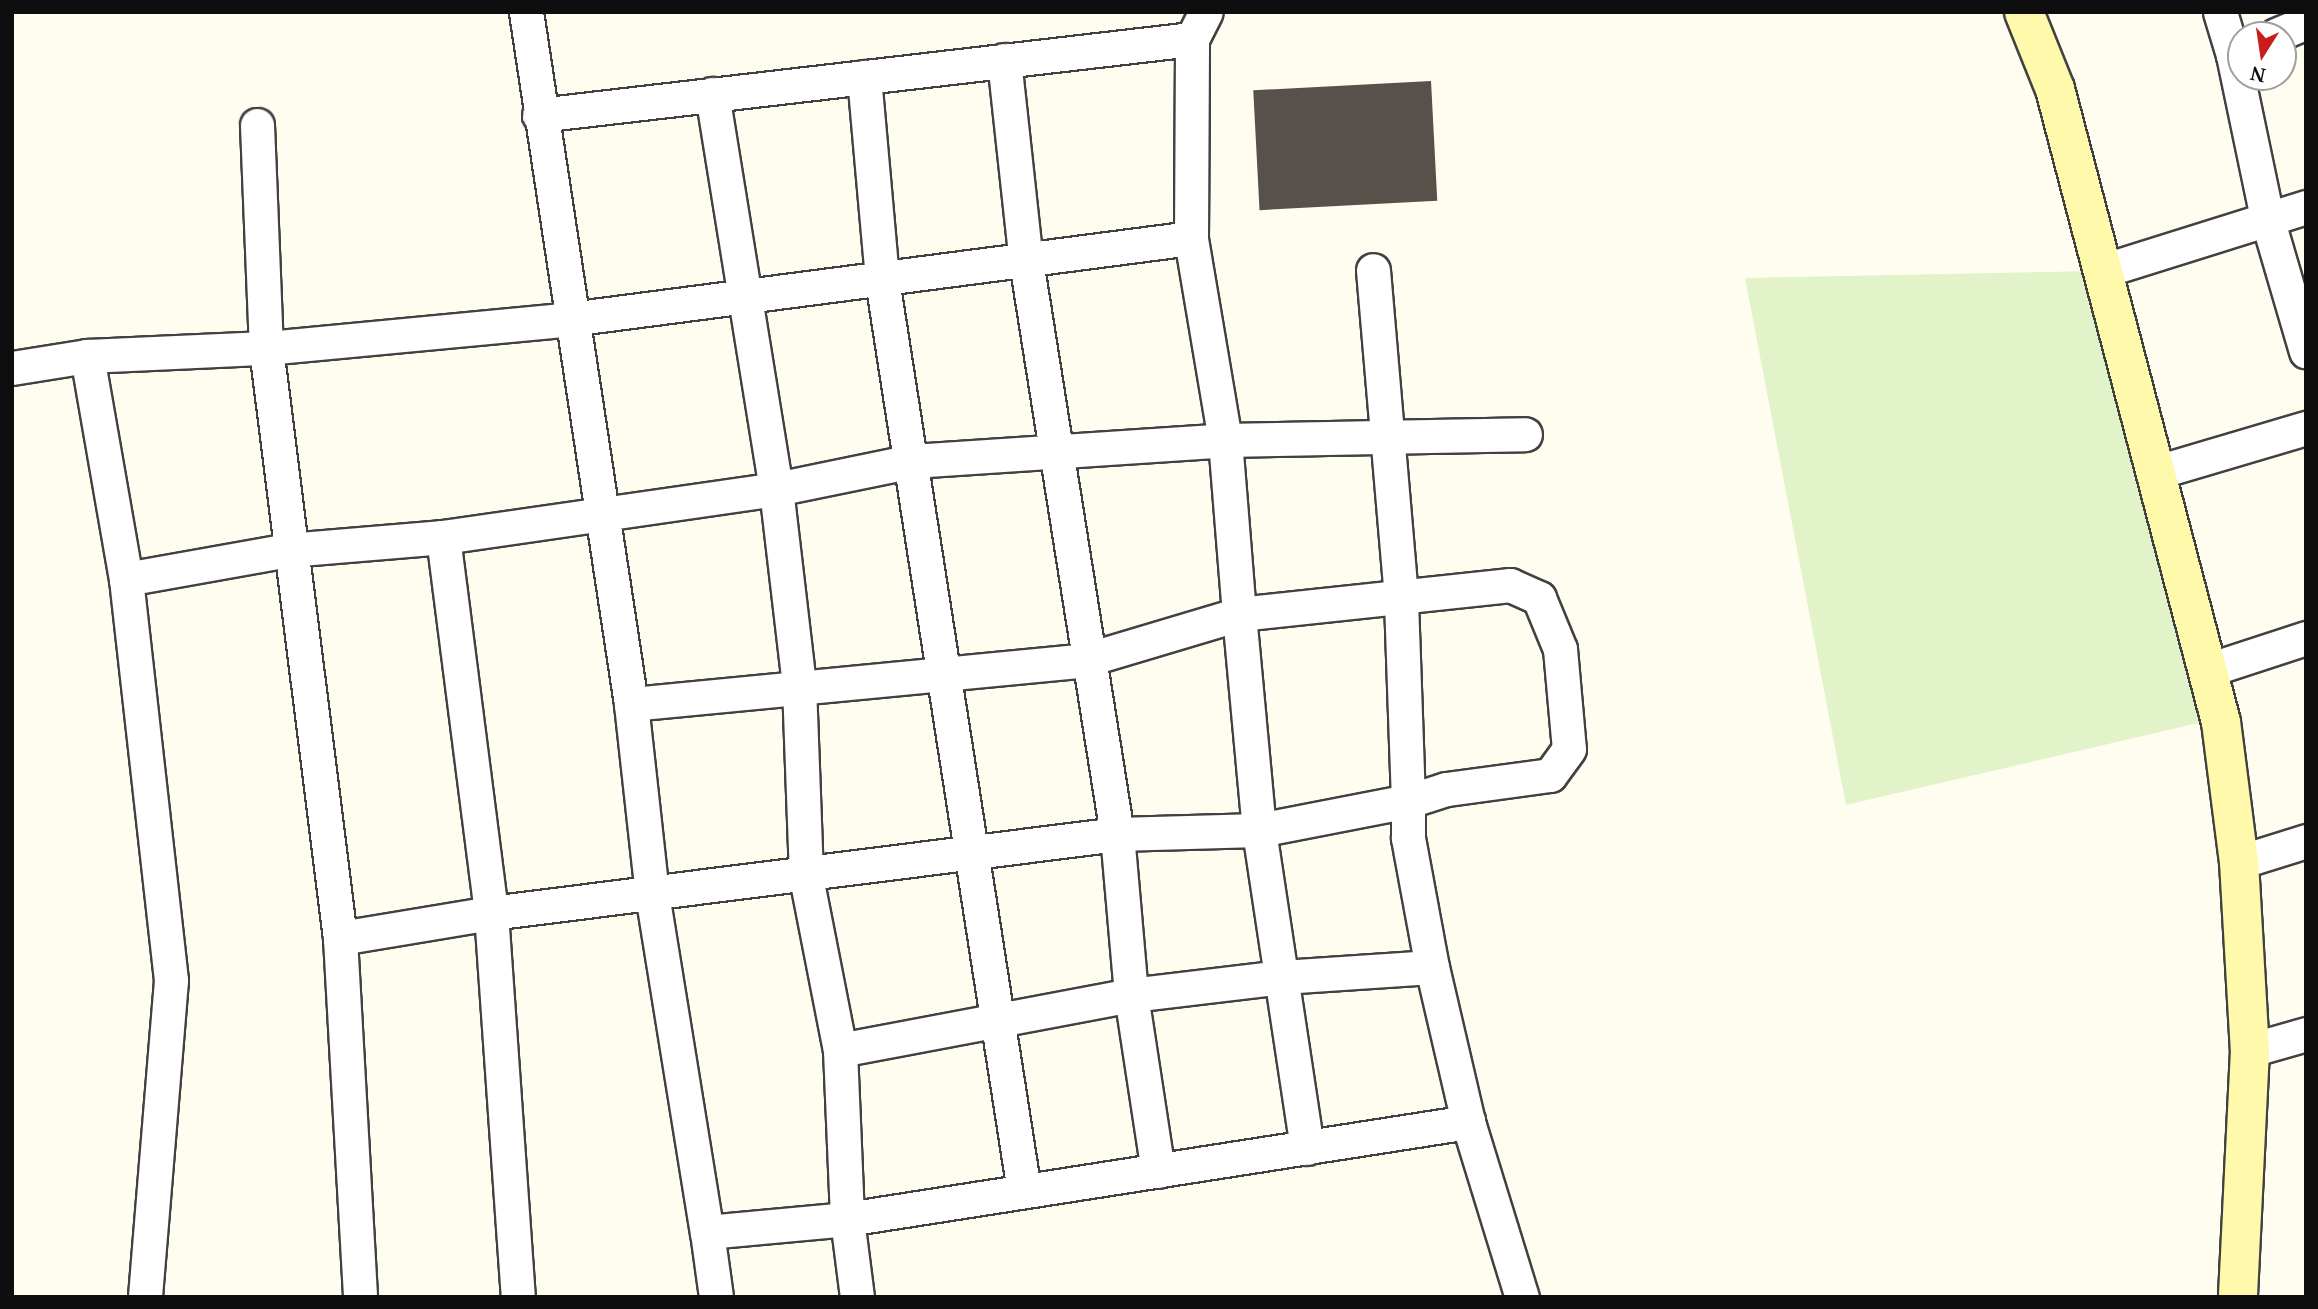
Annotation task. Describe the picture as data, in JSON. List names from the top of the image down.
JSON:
{
  "north": "bottom"
}
